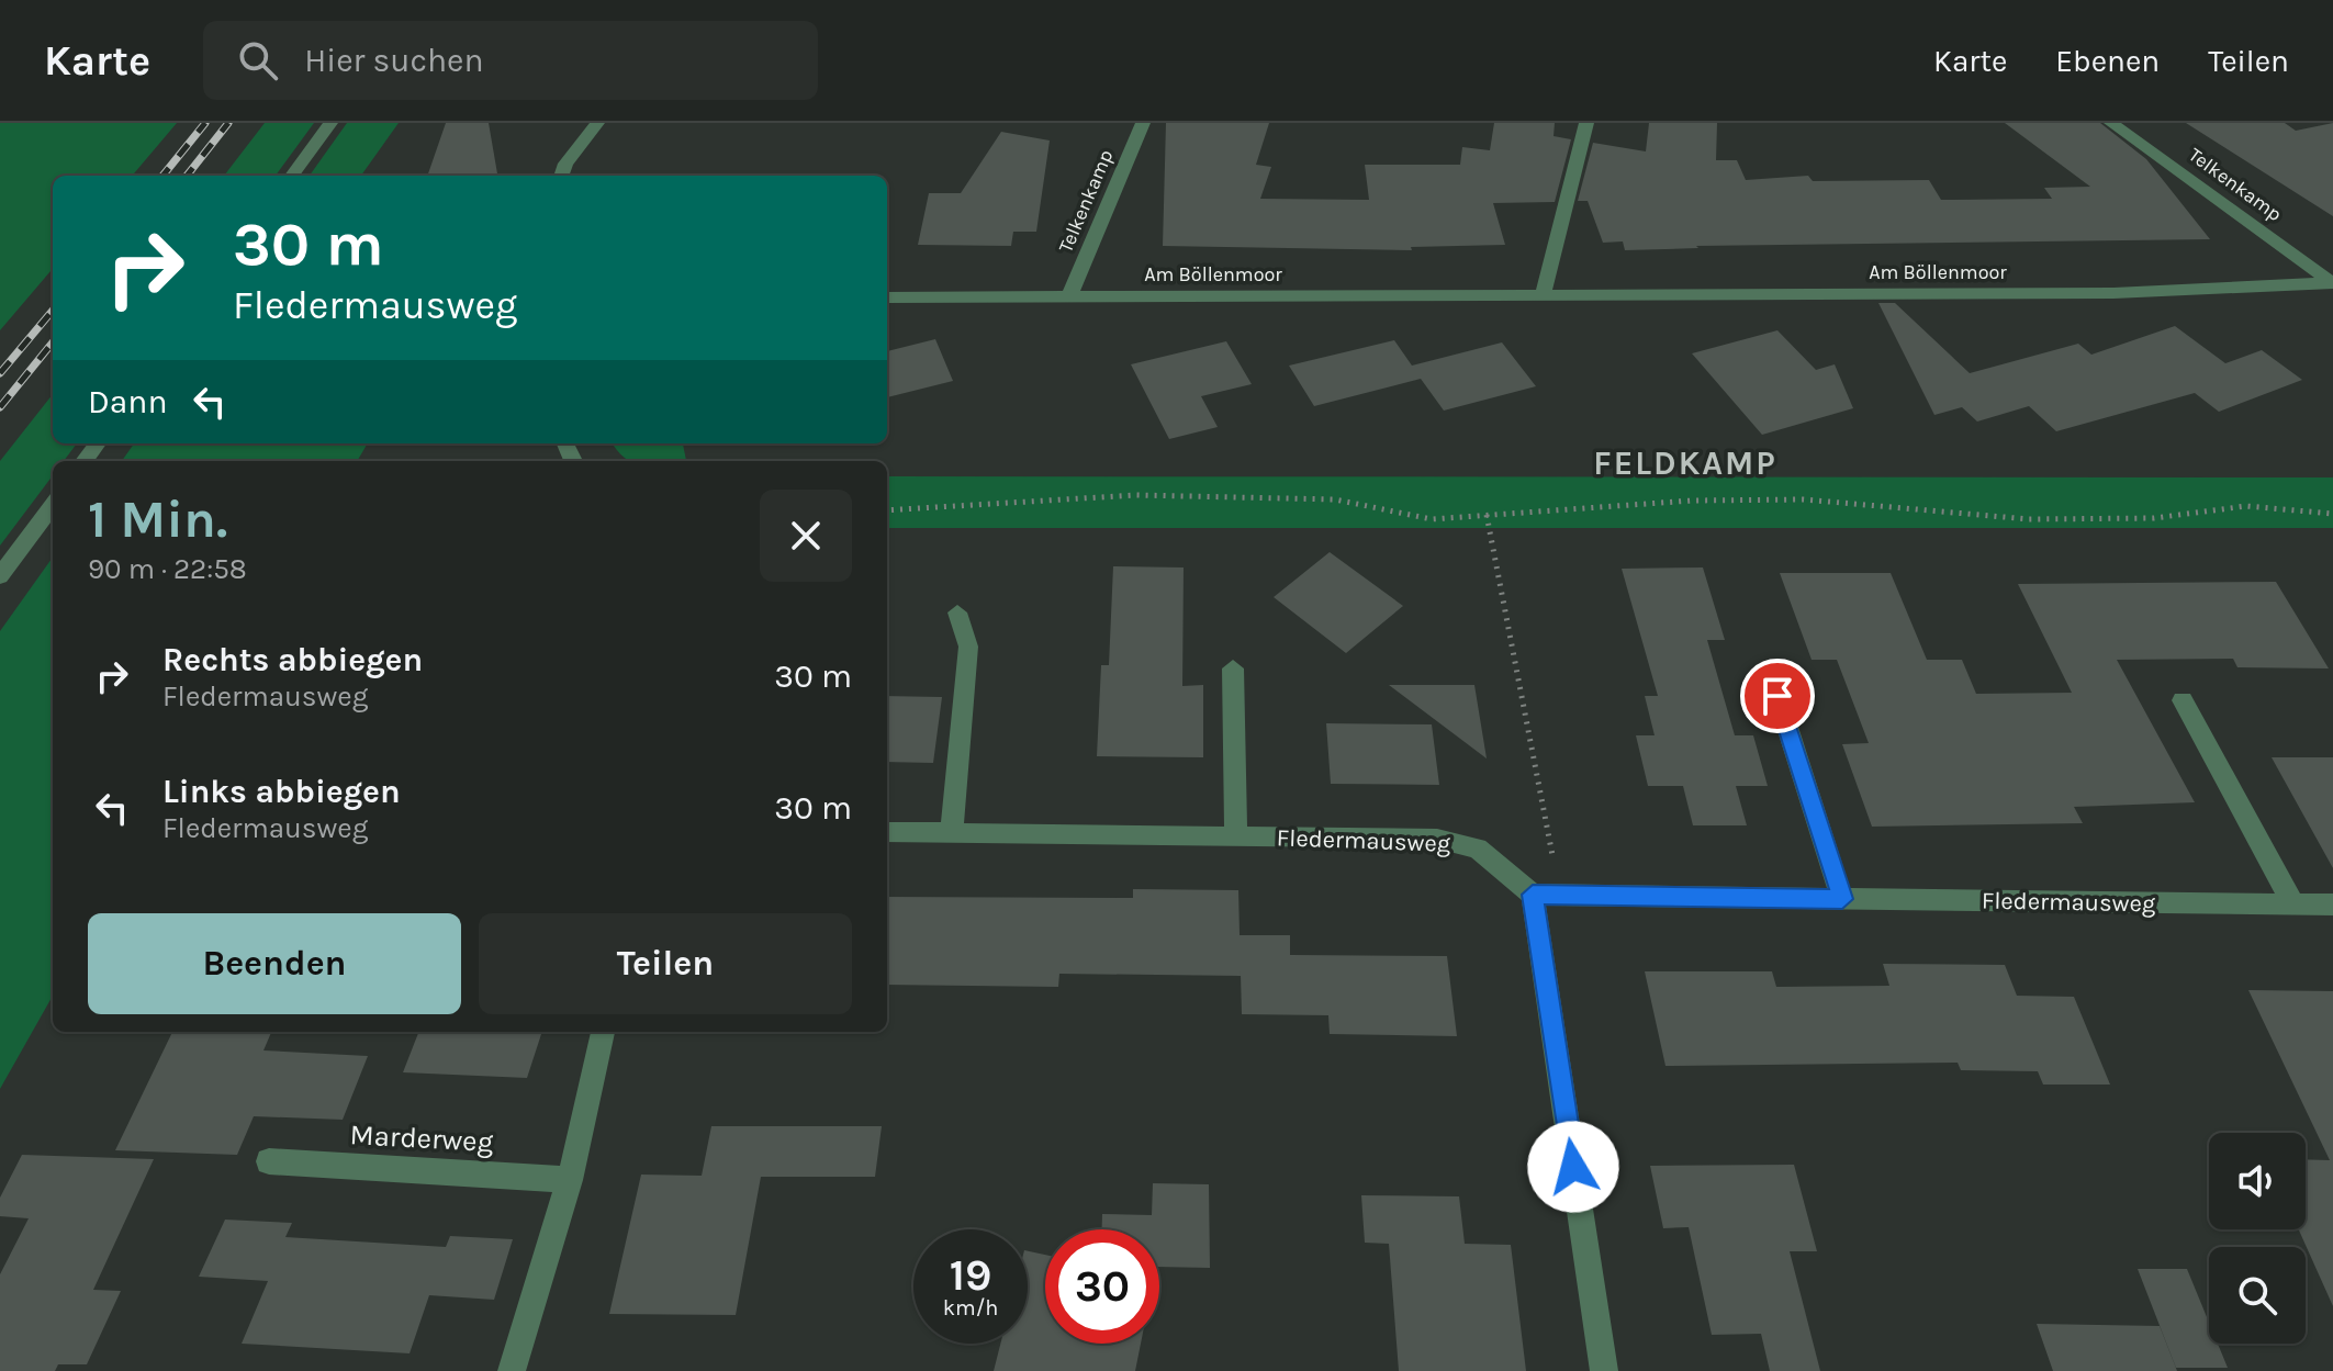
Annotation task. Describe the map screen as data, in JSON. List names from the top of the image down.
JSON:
{
  "streets": {
    "street": [
      "Telkenkamp",
      "Am Böllenmoor",
      "Fledermausweg",
      "Marderweg"
    ]
  },
  "crossings": [
    ["Telkenkamp", "Am Böllenmoor"]
  ],
  "districts": ["FELDKAMP"],
  "page": {
    "header": "Karte",
    "search": "Hier suchen",
    "nav": ["Karte", "Ebenen", "Teilen"],
    "turn": ["30 m", "Fledermausweg"],
    "then": "Dann",
    "heading": ["1 Min.", "90 m · 22:58"],
    "list": [
      {
        "name": "Rechts abbiegen",
        "note": "Fledermausweg",
        "value": "30 m"
      },
      {
        "name": "Links abbiegen",
        "note": "Fledermausweg",
        "value": "30 m"
      }
    ],
    "buttons": ["Beenden", "Teilen"],
    "speed": "19 km/h",
    "limit": "30"
  }
}
